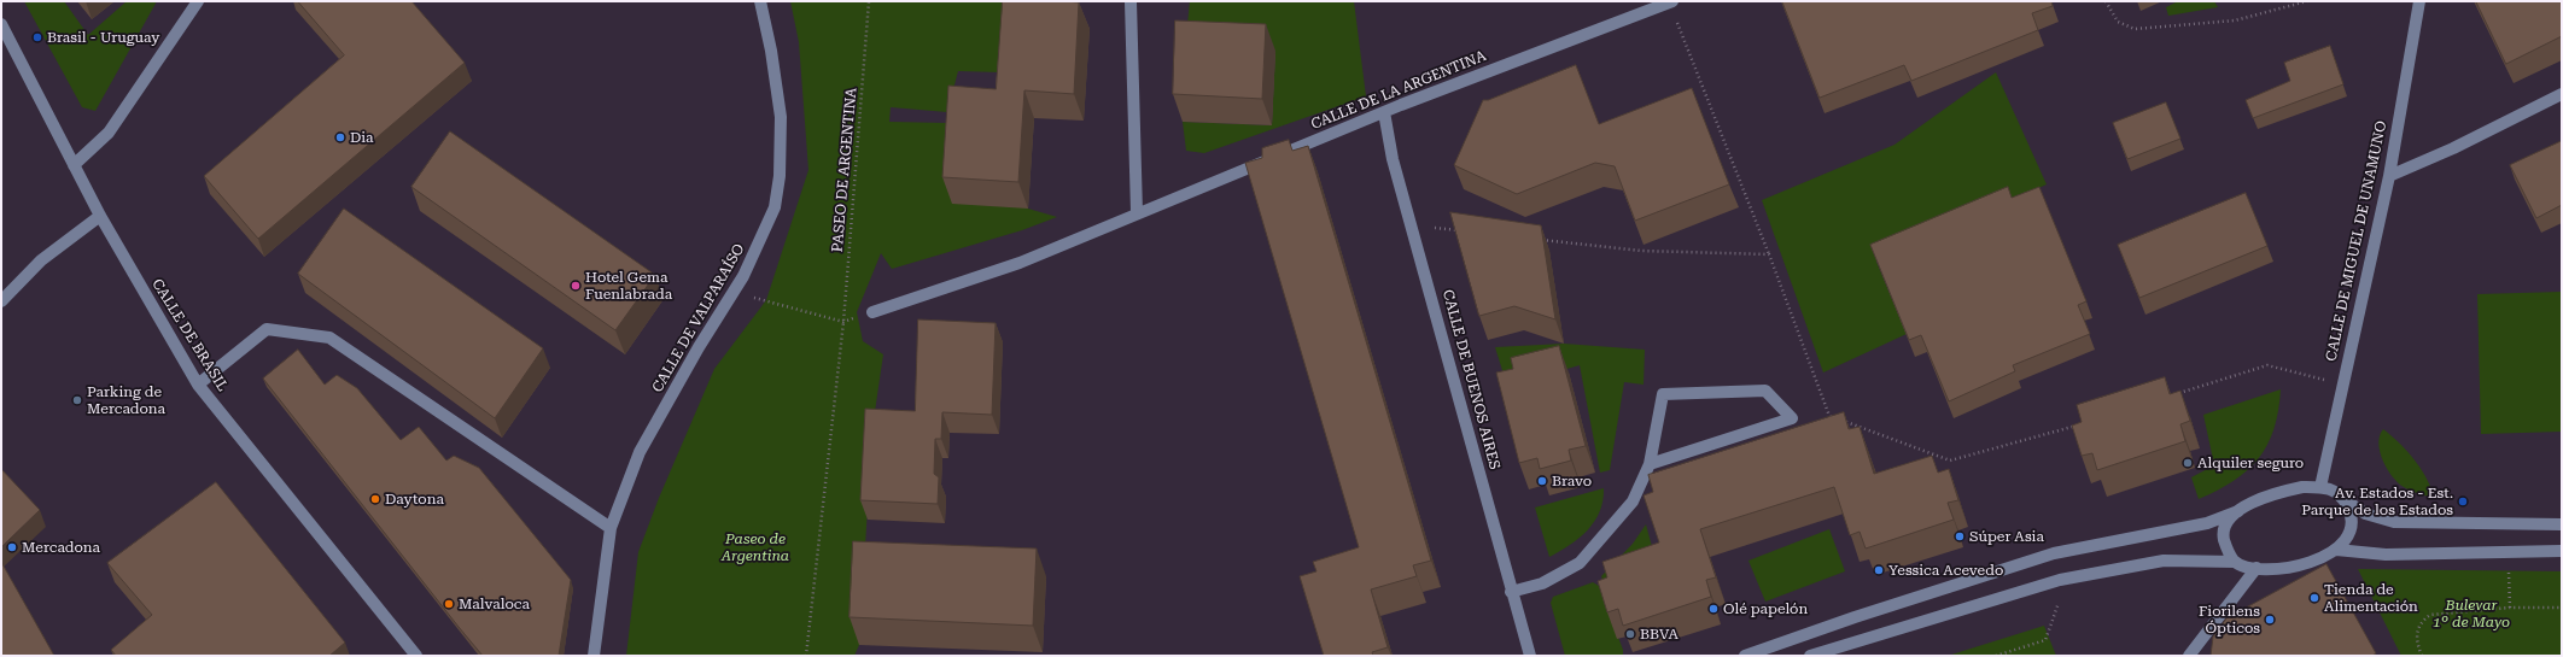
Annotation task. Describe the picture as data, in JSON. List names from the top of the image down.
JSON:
{
  "streets": {
    "street": [
      "CALLE DE LA ARGENTINA",
      "CALLE DE MIGUEL DE UNAMUNO",
      "CALLE DE VALPARAÍSO",
      "CALLE DE BRASIL",
      "CALLE DE BUENOS AIRES"
    ],
    "path": ["PASEO DE ARGENTINA"]
  },
  "crossings": [
    ["CALLE DE LA ARGENTINA", "CALLE DE BUENOS AIRES"]
  ],
  "parks": ["Paseo de Argentina", "Bulevar 1º de Mayo"],
  "places": [
    "Brasil - Uruguay",
    "Dia",
    "Hotel Gema Fuenlabrada",
    "Parking de Mercadona",
    "Alquiler seguro",
    "Bravo",
    "Daytona",
    "Av. Estados - Est. Parque de los Estados",
    "Súper Asia",
    "Mercadona",
    "Yessica Acevedo",
    "Tienda de Alimentación",
    "Malvaloca",
    "Olé papelón",
    "Fiorilens Ópticos",
    "BBVA"
  ]
}
